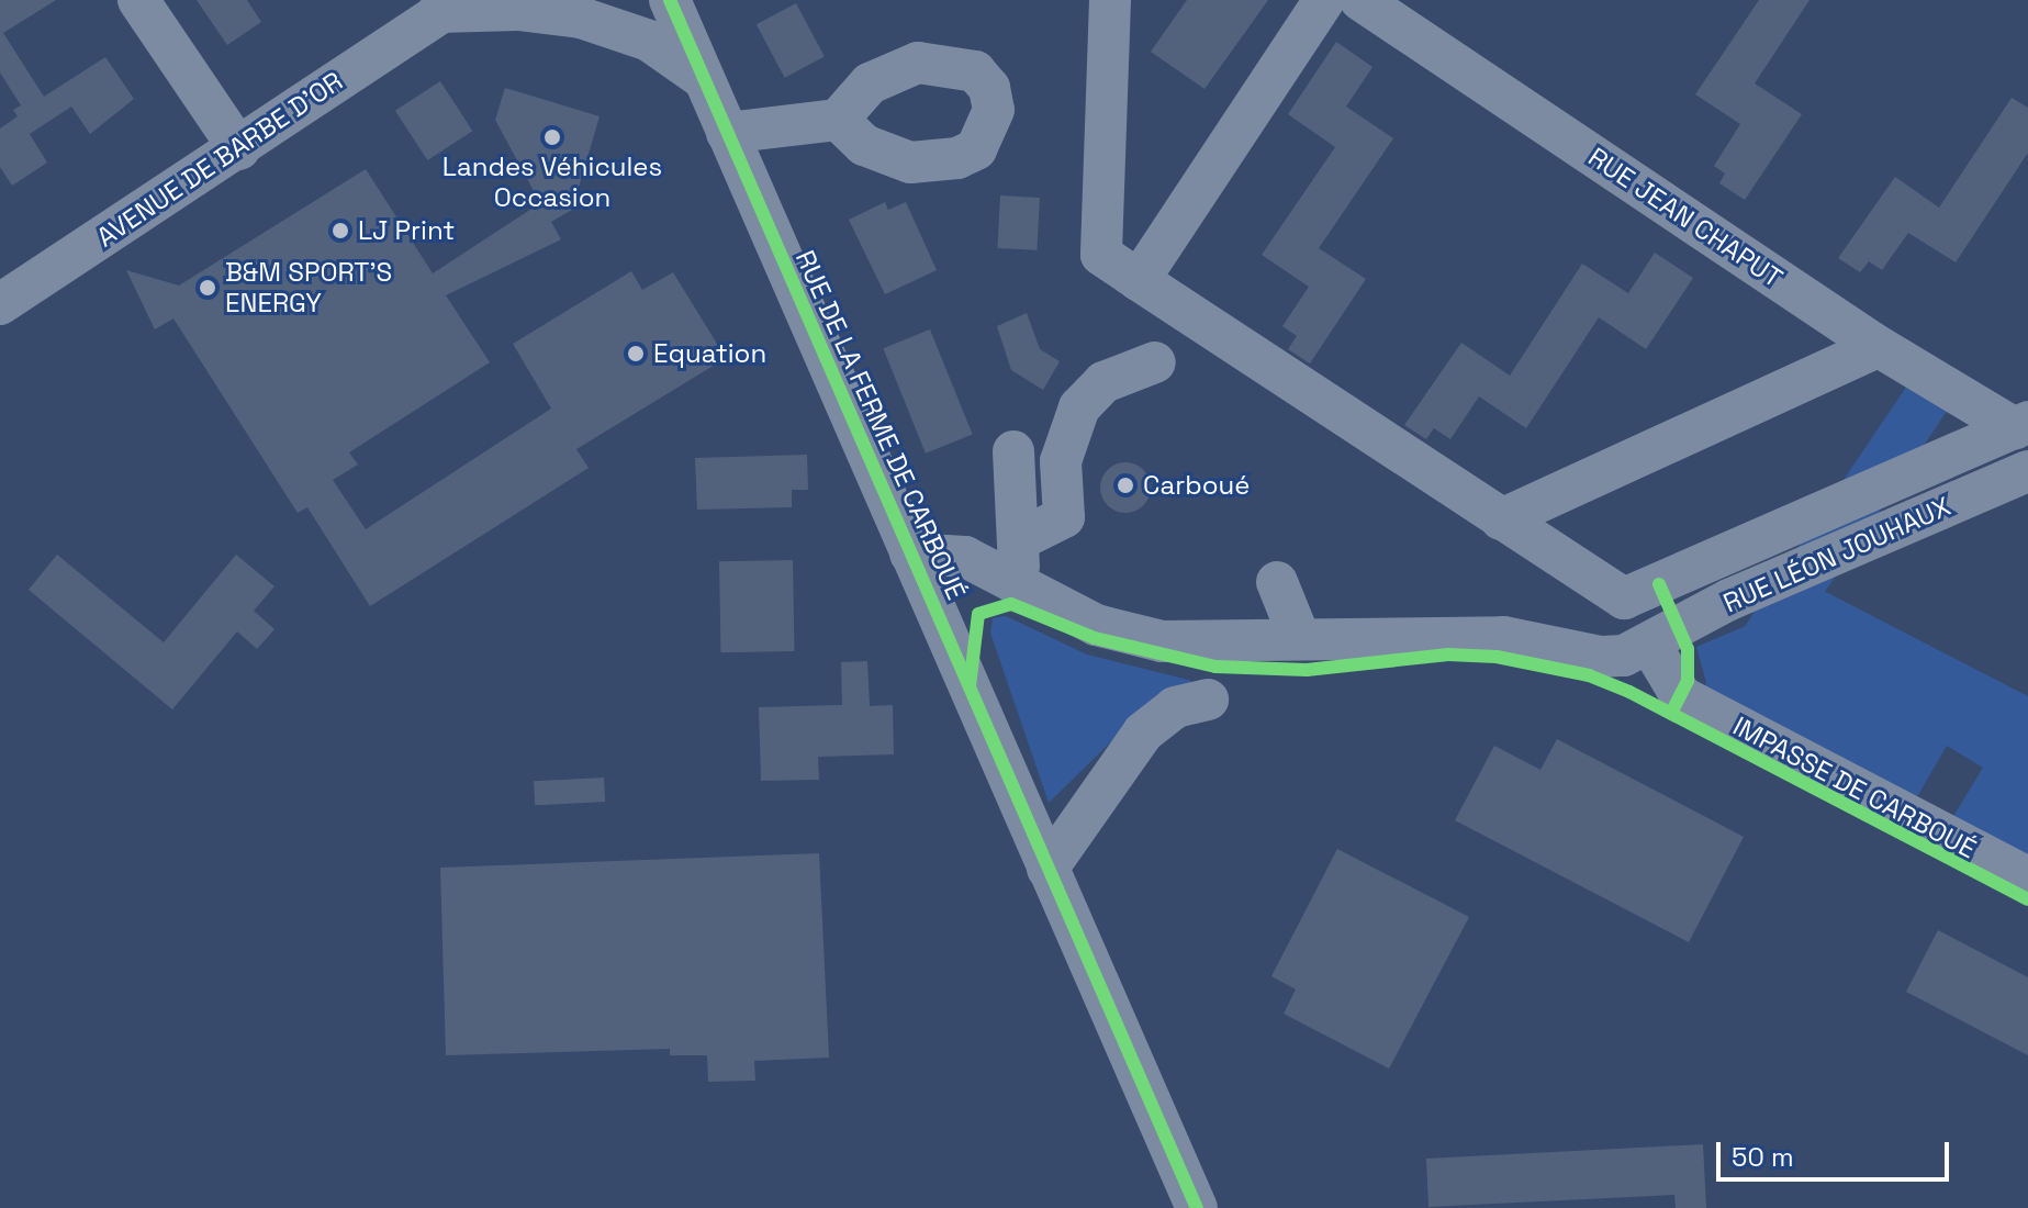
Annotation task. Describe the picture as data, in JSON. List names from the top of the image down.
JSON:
{
  "streets": {
    "street": [
      "AVENUE DE BARBE D'OR",
      "RUE JEAN CHAPUT",
      "RUE DE LA FERME DE CARBOUÉ",
      "RUE LÉON JOUHAUX",
      "IMPASSE DE CARBOUÉ"
    ]
  },
  "crossings": [
    ["AVENUE DE BARBE D'OR", "RUE DE LA FERME DE CARBOUÉ"],
    ["RUE DE LA FERME DE CARBOUÉ", "IMPASSE DE CARBOUÉ"],
    ["RUE LÉON JOUHAUX", "IMPASSE DE CARBOUÉ"]
  ],
  "places": [
    "Landes Véhicules Occasion",
    "LJ Print",
    "B&M SPORT'S ENERGY",
    "Equation",
    "Carboué"
  ],
  "scale_bar": "50 m"
}
